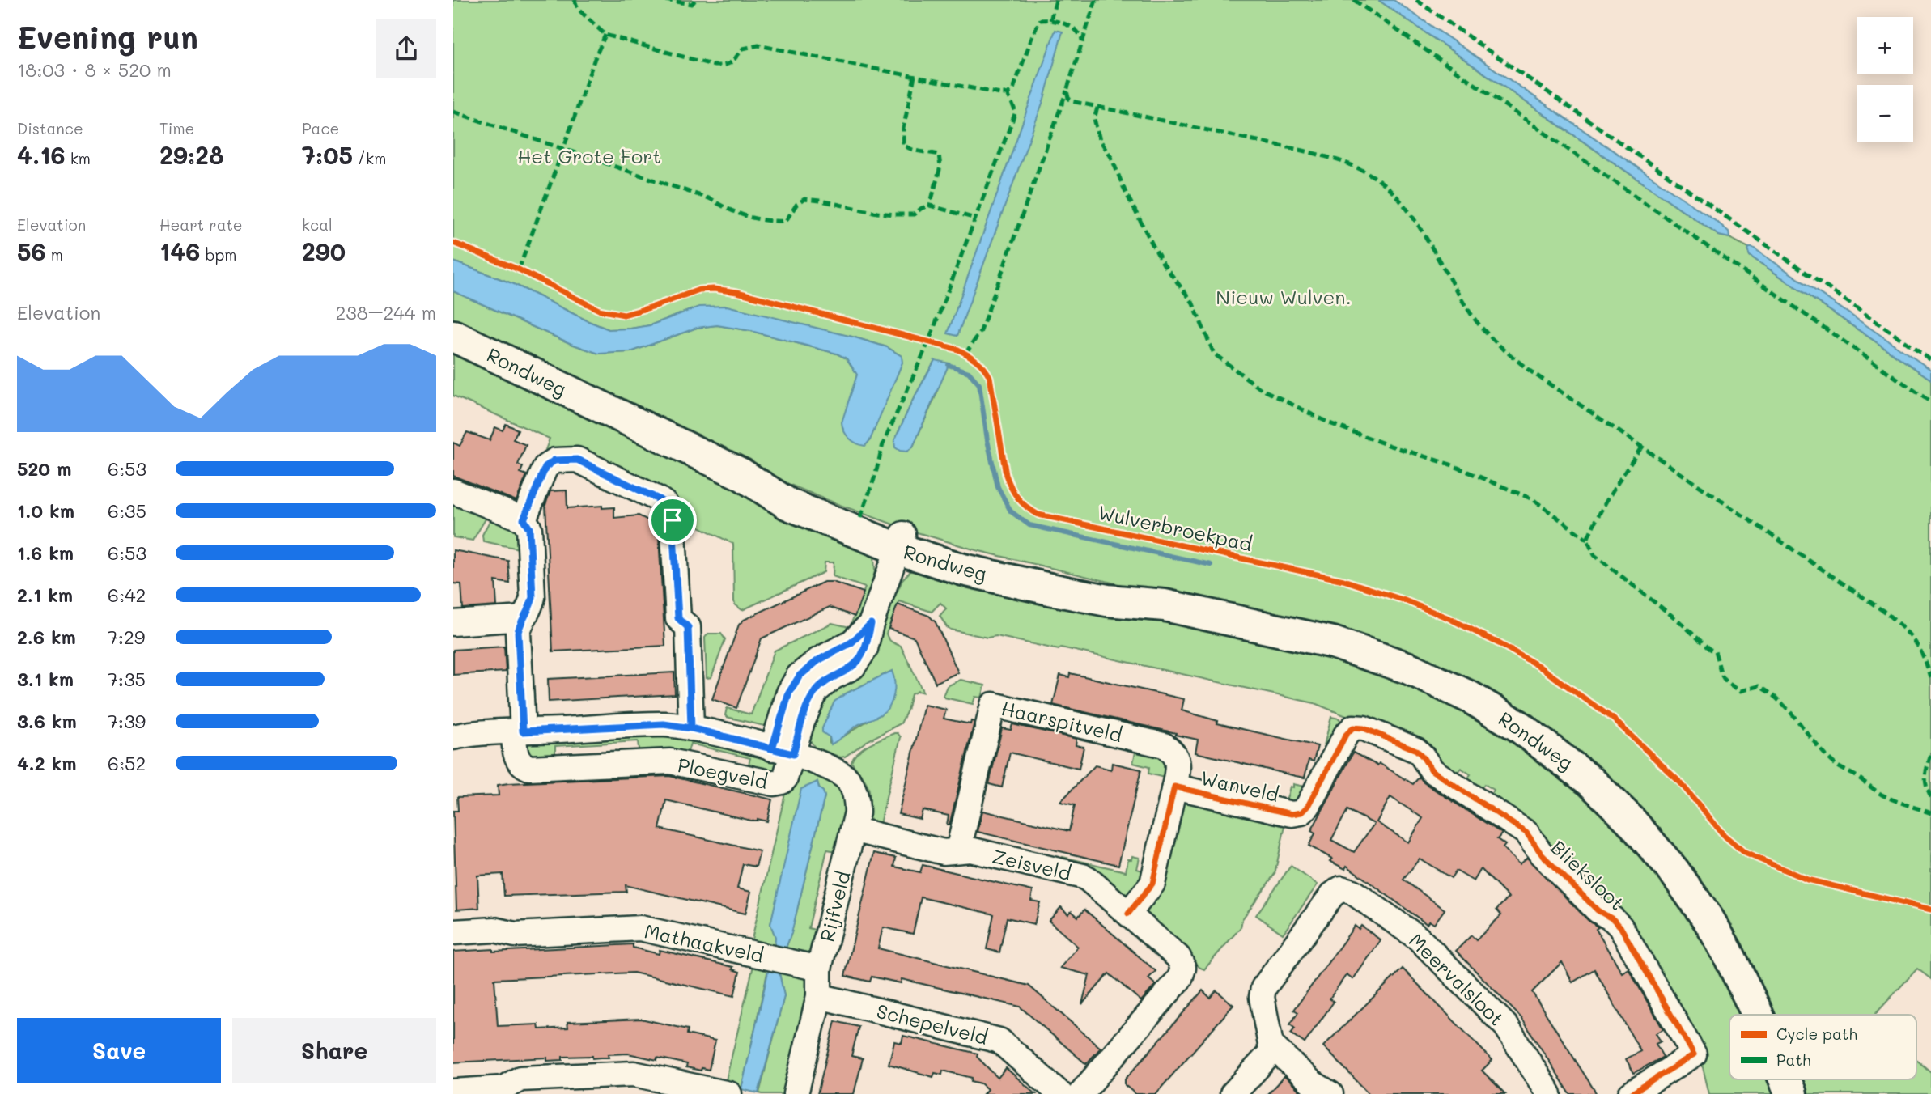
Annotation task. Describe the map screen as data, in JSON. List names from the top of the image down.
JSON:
{
  "streets": {
    "main road": ["Rondweg"],
    "street": [
      "Haarspitveld",
      "Ploegveld",
      "Wanveld",
      "Zeisveld",
      "Blieksloot",
      "Rijfveld",
      "Mathaakveld",
      "Meervalsloot",
      "Schepelveld"
    ],
    "cycle path": ["Wulverbroekpad"]
  },
  "crossings": [
    ["Haarspitveld", "Wanveld"],
    ["Haarspitveld", "Zeisveld"],
    ["Ploegveld", "Rijfveld"],
    ["Wanveld", "Zeisveld"],
    ["Wanveld", "Blieksloot"],
    ["Zeisveld", "Rijfveld"],
    ["Rijfveld", "Mathaakveld"],
    ["Rijfveld", "Schepelveld"]
  ],
  "parks": ["Het Grote Fort", "Nieuw Wulven."],
  "legend": ["Cycle path", "Path"],
  "page": {
    "heading": ["Evening run", "18:03 · 8 × 520 m"],
    "map_buttons": ["+", "−"],
    "stats": [
      ["Distance", "4.16 km"],
      ["Time", "29:28"],
      ["Pace", "7:05 /km"],
      ["Elevation", "56 m"],
      ["Heart rate", "146 bpm"],
      ["kcal", "290"]
    ],
    "chart": ["Elevation", "238–244 m"],
    "list": [
      {
        "name": "520 m",
        "note": "6:53"
      },
      {
        "name": "1.0 km",
        "note": "6:35"
      },
      {
        "name": "1.6 km",
        "note": "6:53"
      },
      {
        "name": "2.1 km",
        "note": "6:42"
      },
      {
        "name": "2.6 km",
        "note": "7:29"
      },
      {
        "name": "3.1 km",
        "note": "7:35"
      },
      {
        "name": "3.6 km",
        "note": "7:39"
      },
      {
        "name": "4.2 km",
        "note": "6:52"
      }
    ],
    "buttons": ["Save", "Share"]
  }
}
